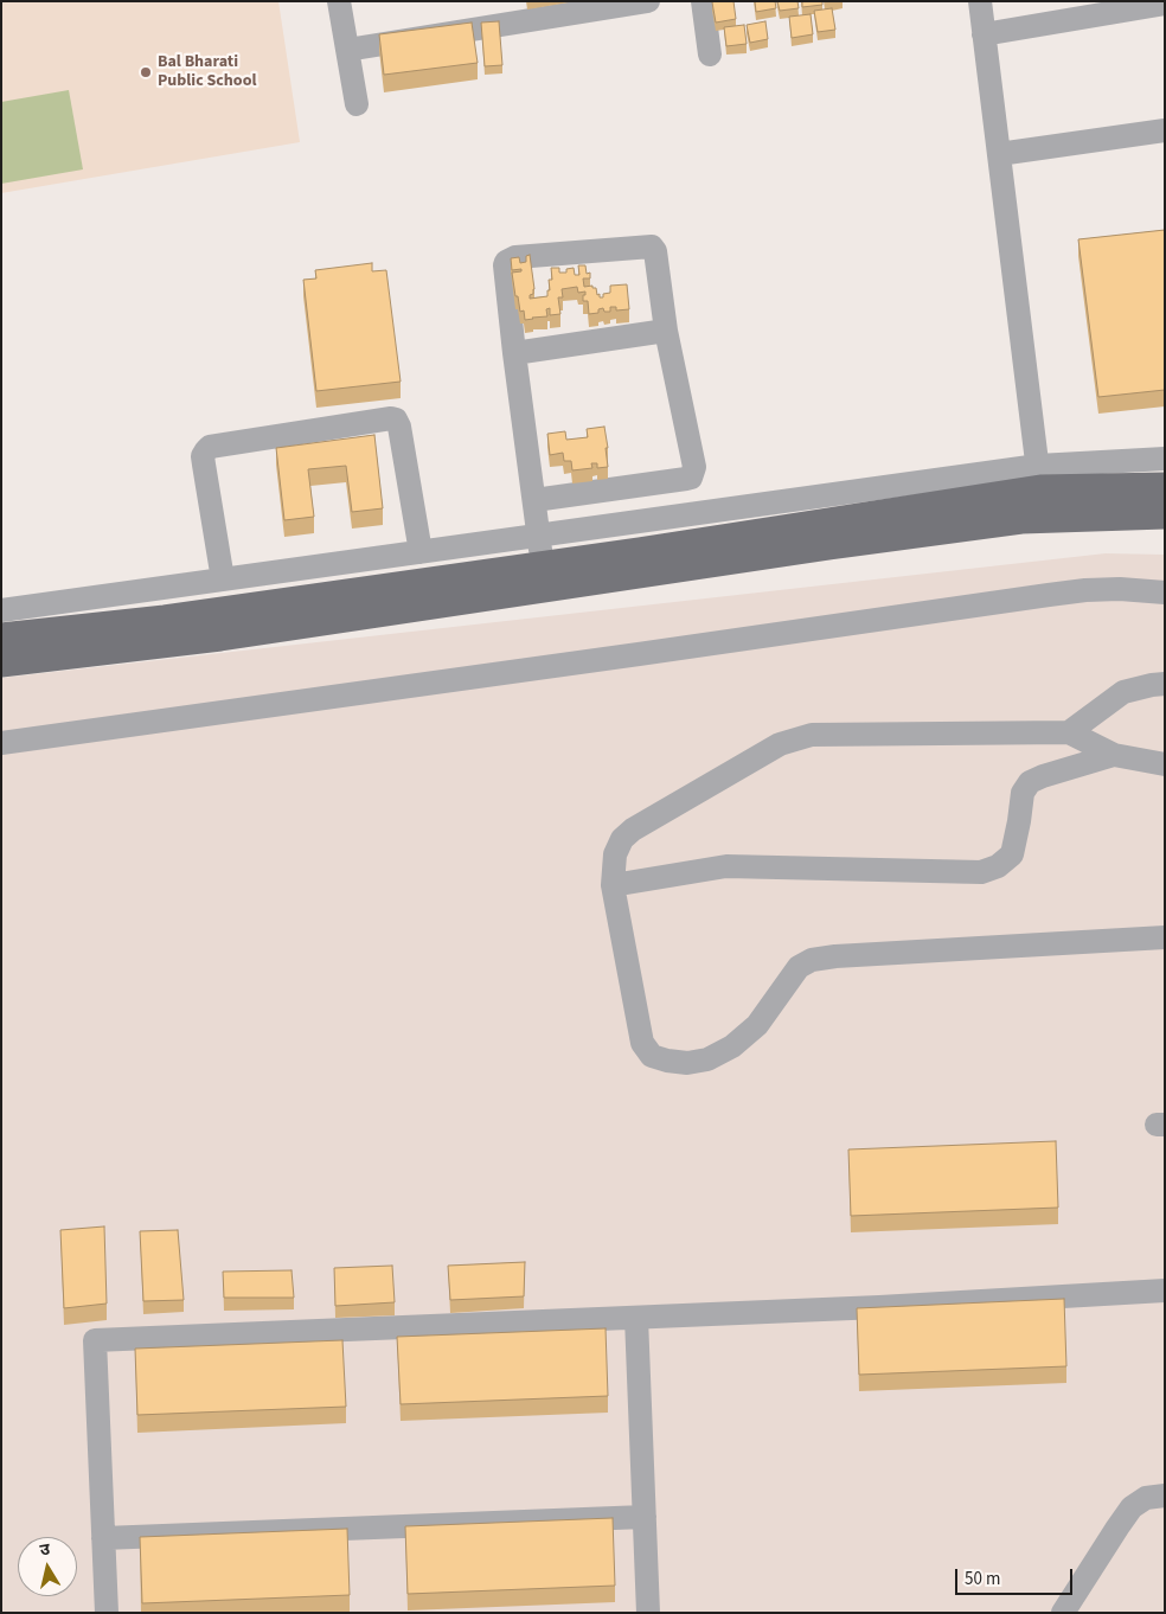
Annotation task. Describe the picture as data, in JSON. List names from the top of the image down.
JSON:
{
  "places": ["Bal Bharati Public School"],
  "scale_bar": "50 m",
  "north": "top"
}
